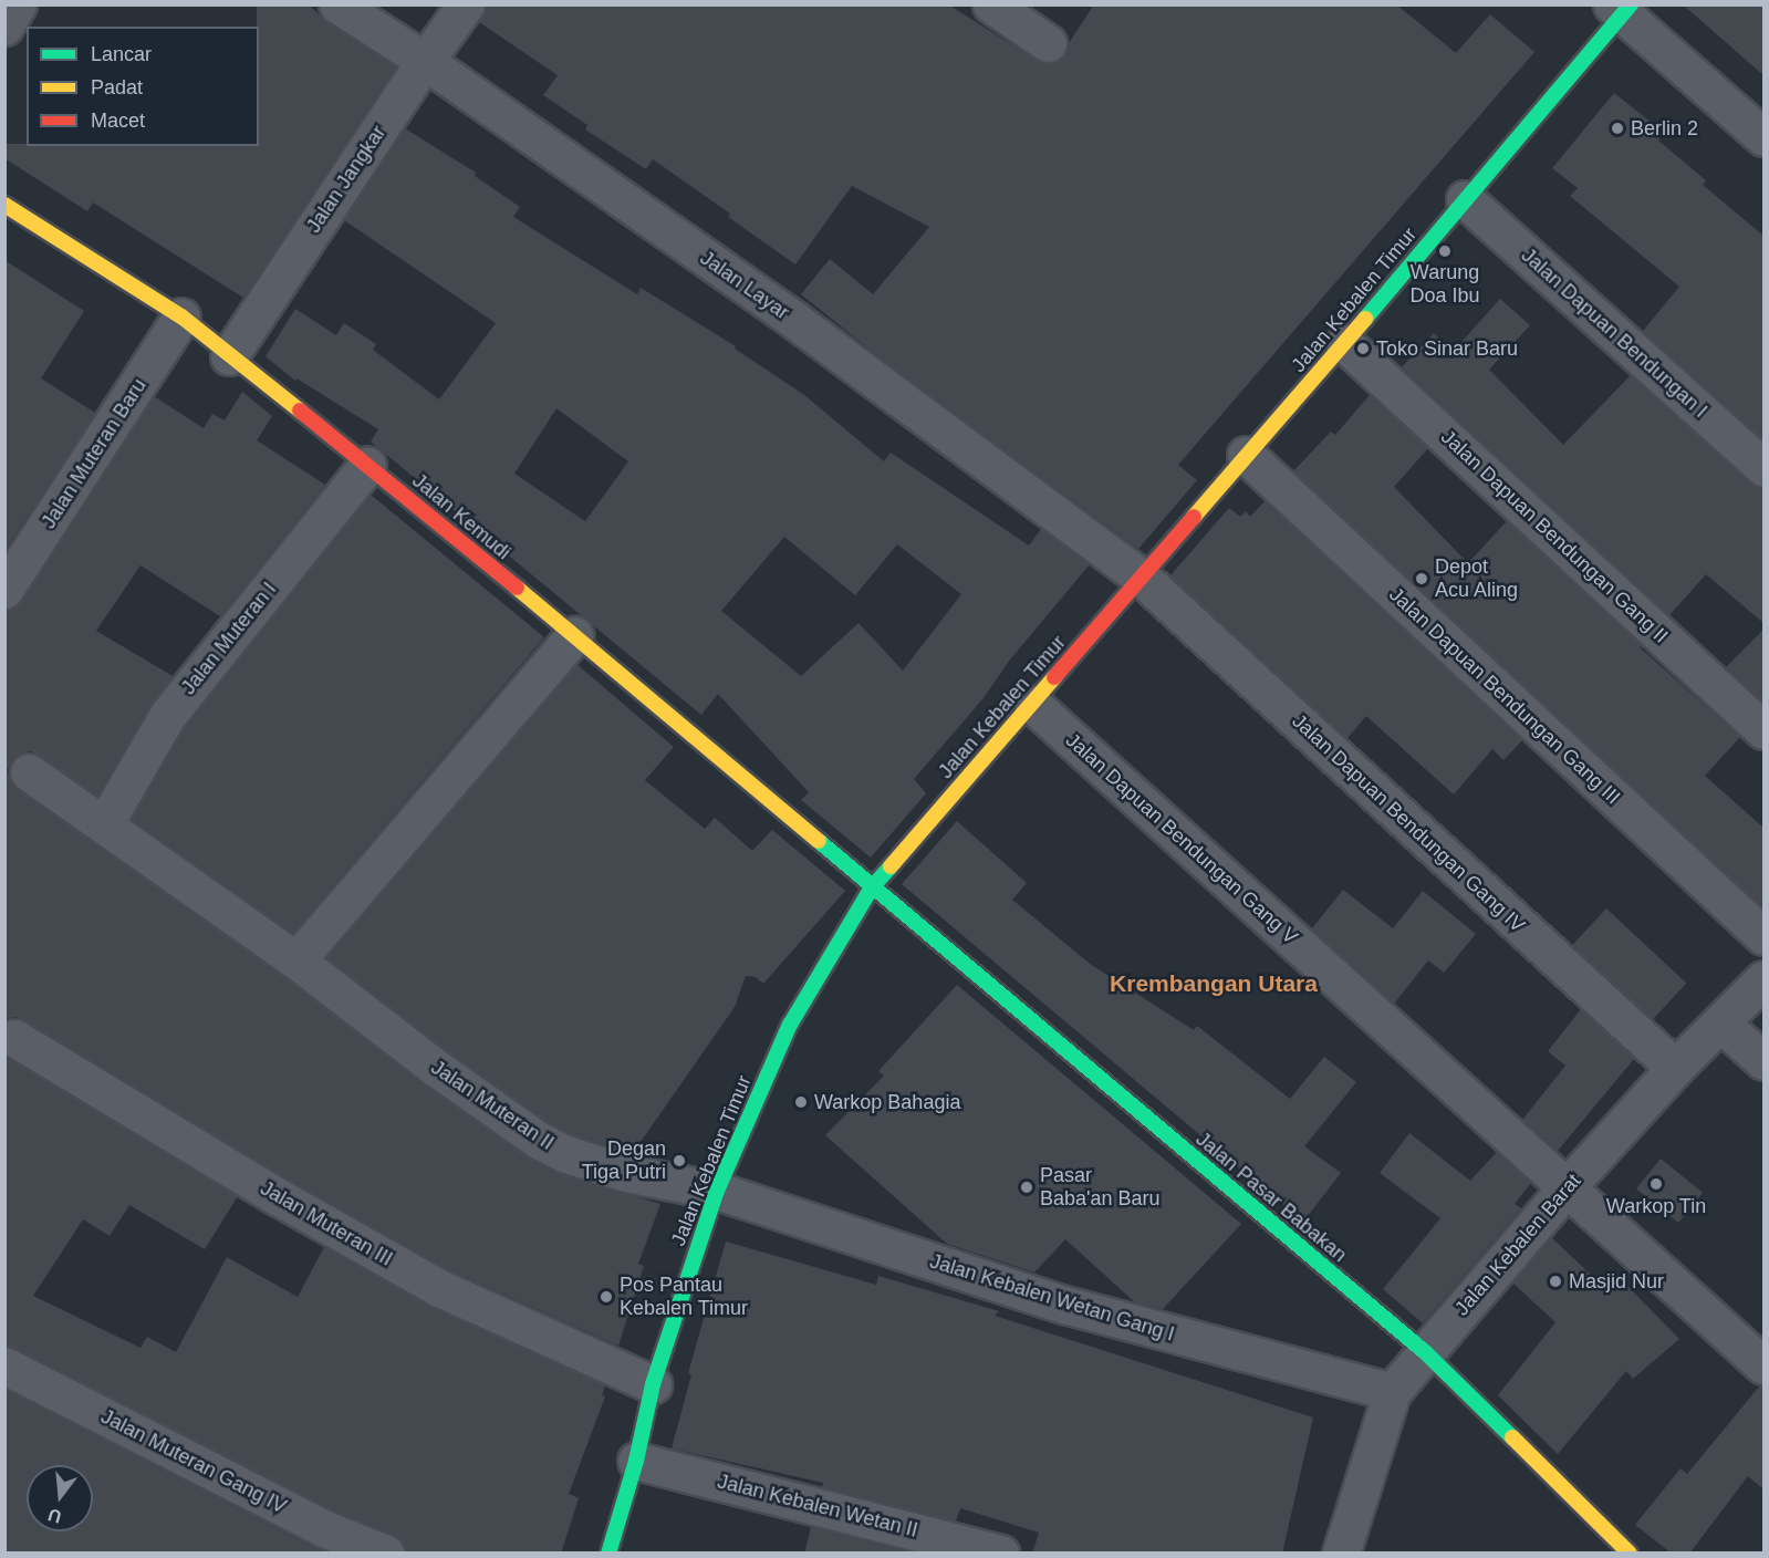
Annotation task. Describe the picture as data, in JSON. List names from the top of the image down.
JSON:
{
  "streets": {
    "street": [
      "Jalan Jangkar",
      "Jalan Layar",
      "Jalan Kebalen Timur",
      "Jalan Dapuan Bendungan I",
      "Jalan Muteran Baru",
      "Jalan Kemudi",
      "Jalan Dapuan Bendungan Gang II",
      "Jalan Muteran I",
      "Jalan Dapuan Bendungan Gang III",
      "Jalan Dapuan Bendungan Gang IV",
      "Jalan Dapuan Bendungan Gang V",
      "Jalan Muteran II",
      "Jalan Pasar Babakan",
      "Jalan Muteran III",
      "Jalan Kebalen Barat",
      "Jalan Kebalen Wetan Gang I",
      "Jalan Muteran Gang IV",
      "Jalan Kebalen Wetan II"
    ]
  },
  "crossings": [
    ["Jalan Jangkar", "Jalan Layar"],
    ["Jalan Jangkar", "Jalan Kemudi"],
    ["Jalan Layar", "Jalan Kebalen Timur"],
    ["Jalan Layar", "Jalan Dapuan Bendungan Gang IV"],
    ["Jalan Kebalen Timur", "Jalan Dapuan Bendungan I"],
    ["Jalan Kebalen Timur", "Jalan Kemudi"],
    ["Jalan Kebalen Timur", "Jalan Dapuan Bendungan Gang II"],
    ["Jalan Kebalen Timur", "Jalan Dapuan Bendungan Gang III"],
    ["Jalan Kebalen Timur", "Jalan Dapuan Bendungan Gang IV"],
    ["Jalan Kebalen Timur", "Jalan Dapuan Bendungan Gang V"],
    ["Jalan Kebalen Timur", "Jalan Muteran II"],
    ["Jalan Kebalen Timur", "Jalan Pasar Babakan"],
    ["Jalan Kebalen Timur", "Jalan Muteran III"],
    ["Jalan Kebalen Timur", "Jalan Kebalen Wetan Gang I"],
    ["Jalan Kebalen Timur", "Jalan Kebalen Wetan II"],
    ["Jalan Muteran Baru", "Jalan Kemudi"],
    ["Jalan Kemudi", "Jalan Muteran I"],
    ["Jalan Kemudi", "Jalan Pasar Babakan"],
    ["Jalan Muteran I", "Jalan Muteran II"],
    ["Jalan Dapuan Bendungan Gang IV", "Jalan Kebalen Barat"],
    ["Jalan Dapuan Bendungan Gang V", "Jalan Kebalen Barat"],
    ["Jalan Muteran II", "Jalan Kebalen Wetan Gang I"],
    ["Jalan Pasar Babakan", "Jalan Kebalen Barat"],
    ["Jalan Kebalen Barat", "Jalan Kebalen Wetan Gang I"]
  ],
  "districts": ["Krembangan Utara"],
  "places": [
    "Berlin 2",
    "Warung Doa Ibu",
    "Toko Sinar Baru",
    "Depot Acu Aling",
    "Warkop Bahagia",
    "Degan Tiga Putri",
    "Warkop Tin",
    "Pasar Baba'an Baru",
    "Masjid Nur",
    "Pos Pantau Kebalen Timur"
  ],
  "legend": ["Lancar", "Padat", "Macet"],
  "north": "bottom"
}
